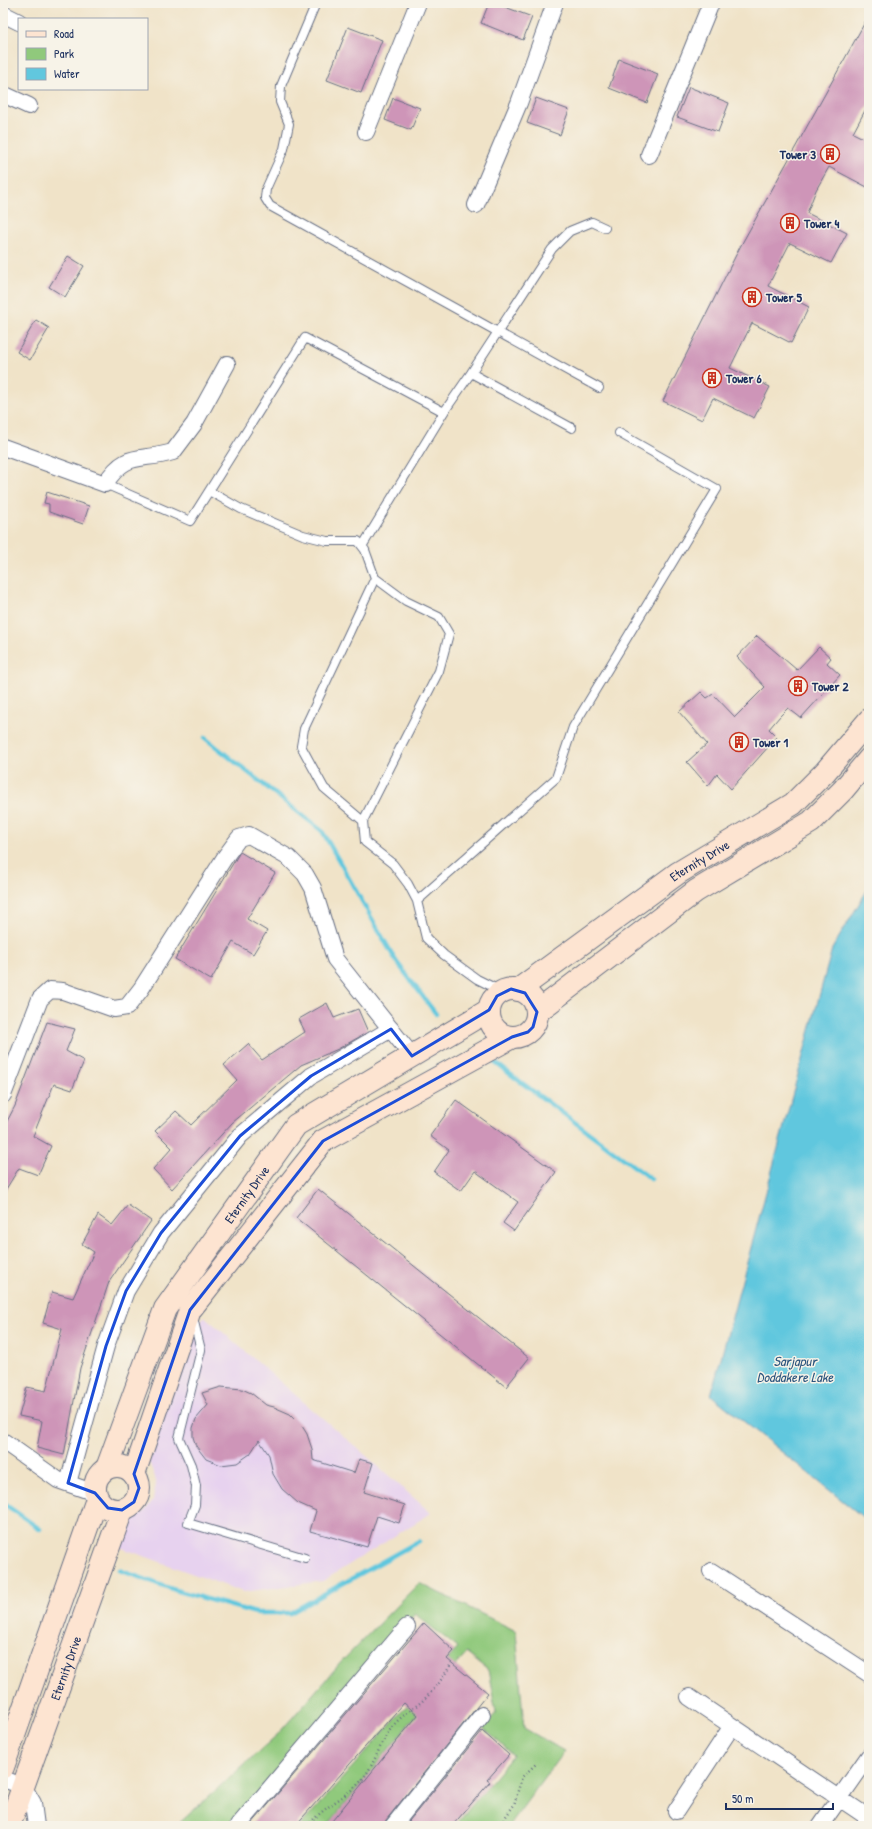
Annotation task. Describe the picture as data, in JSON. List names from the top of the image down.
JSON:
{
  "streets": {
    "street": ["Eternity Drive"]
  },
  "water": ["Sarjapur Doddakere Lake"],
  "places": {
    "building": [
      "Tower 3",
      "Tower 4",
      "Tower 5",
      "Tower 6",
      "Tower 2",
      "Tower 1"
    ]
  },
  "legend": ["Road", "Park", "Water"],
  "scale_bar": "50 m"
}
